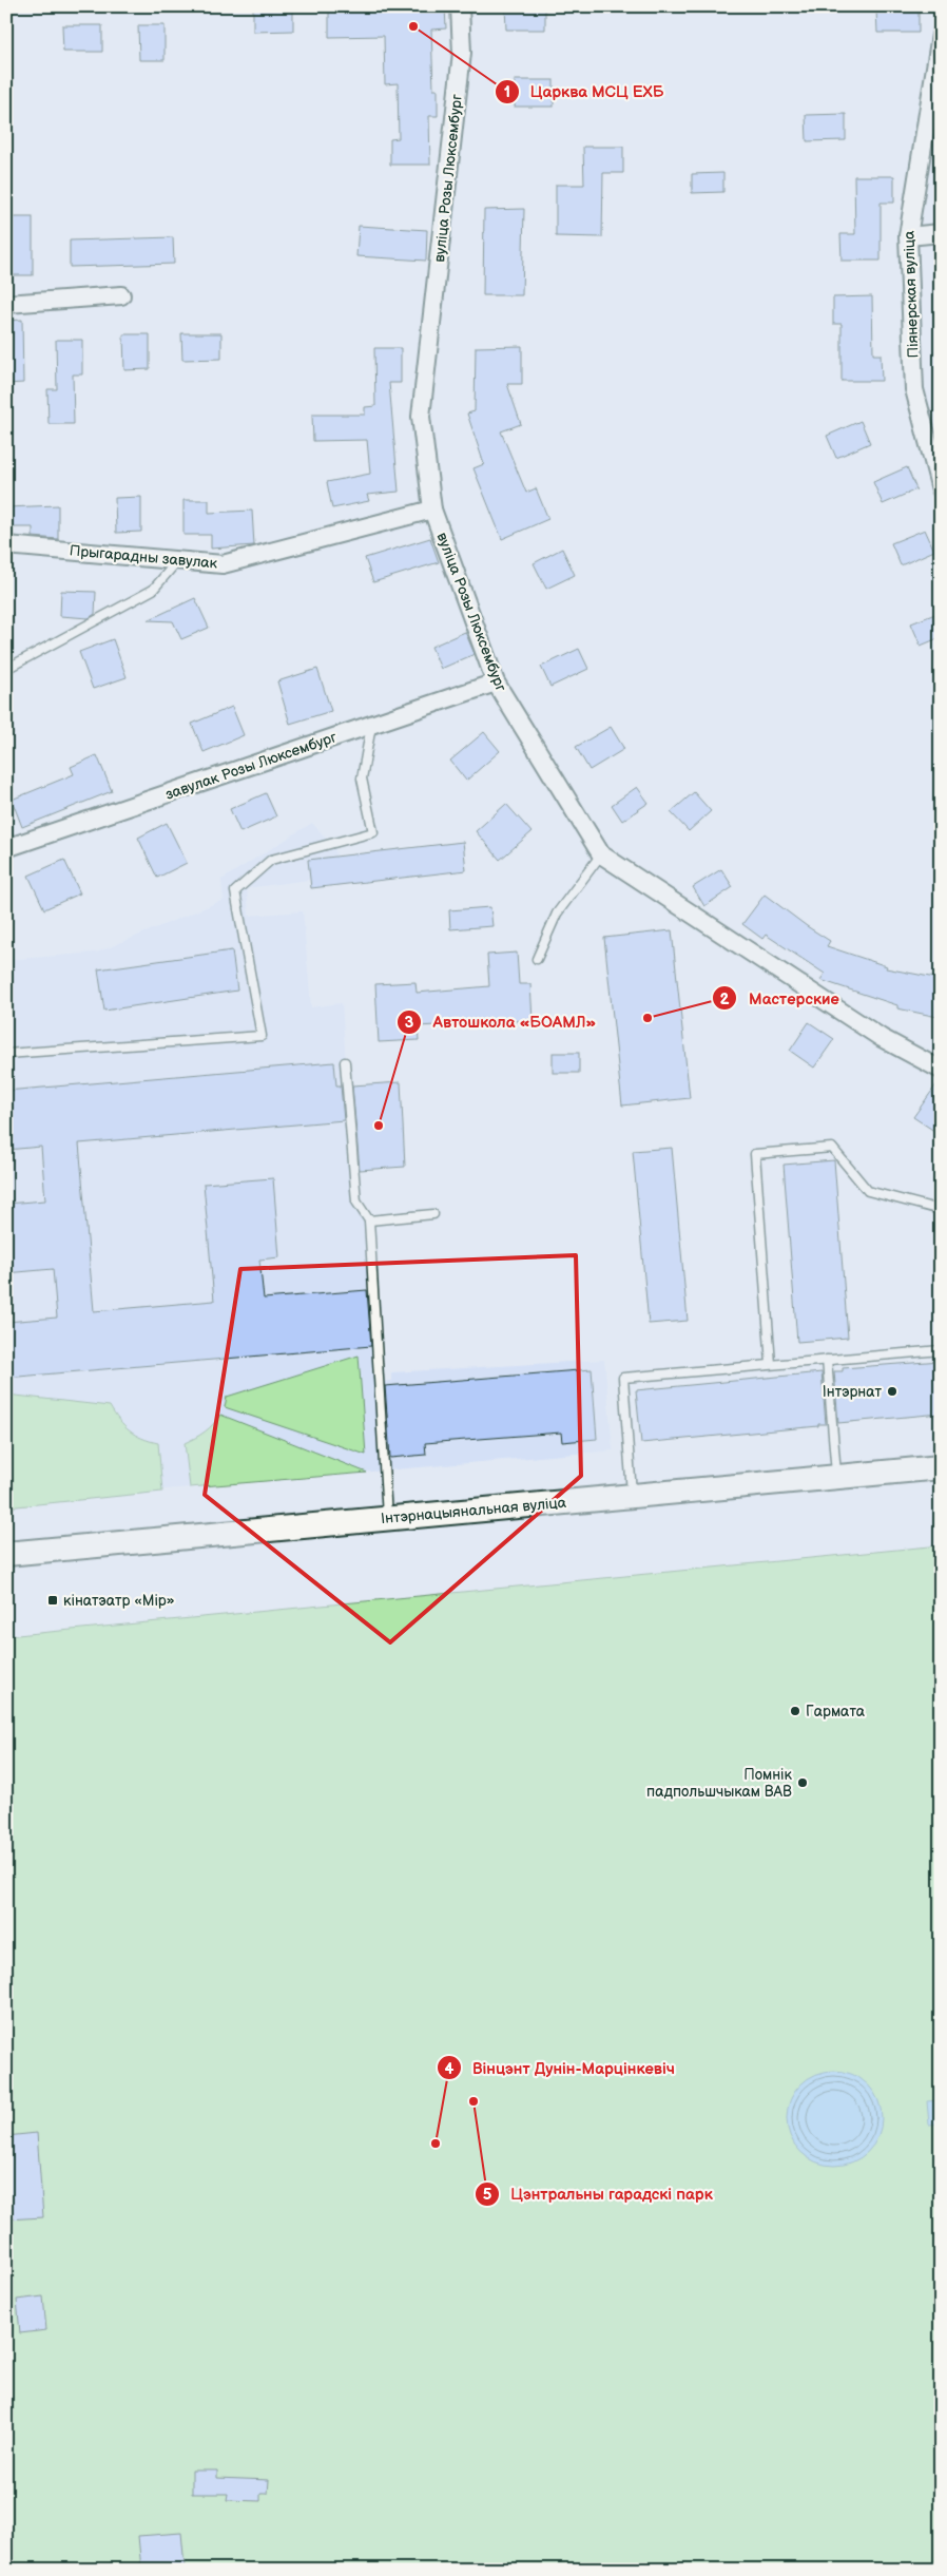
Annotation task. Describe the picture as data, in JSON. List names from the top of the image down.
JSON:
{
  "streets": {
    "main road": ["Інтэрнацыянальная вуліца"],
    "street": [
      "вуліца Розы Люксембург",
      "Піянерская вуліца",
      "Прыгарадны завулак",
      "завулак Розы Люксембург"
    ]
  },
  "crossings": [
    ["вуліца Розы Люксембург", "Прыгарадны завулак"],
    ["вуліца Розы Люксембург", "завулак Розы Люксембург"]
  ],
  "places": {
    "other": [
      "Царква МСЦ ЕХБ",
      "Мастерские",
      "Автошкола «БОАМЛ»",
      "Інтэрнат",
      "Гармата",
      "Помнік падпольшчыкам ВАВ",
      "Цэнтральны гарадскі парк",
      "Вінцэнт Дунін-Марцінкевіч"
    ],
    "transit": ["кінатэатр «Мір»"]
  }
}
